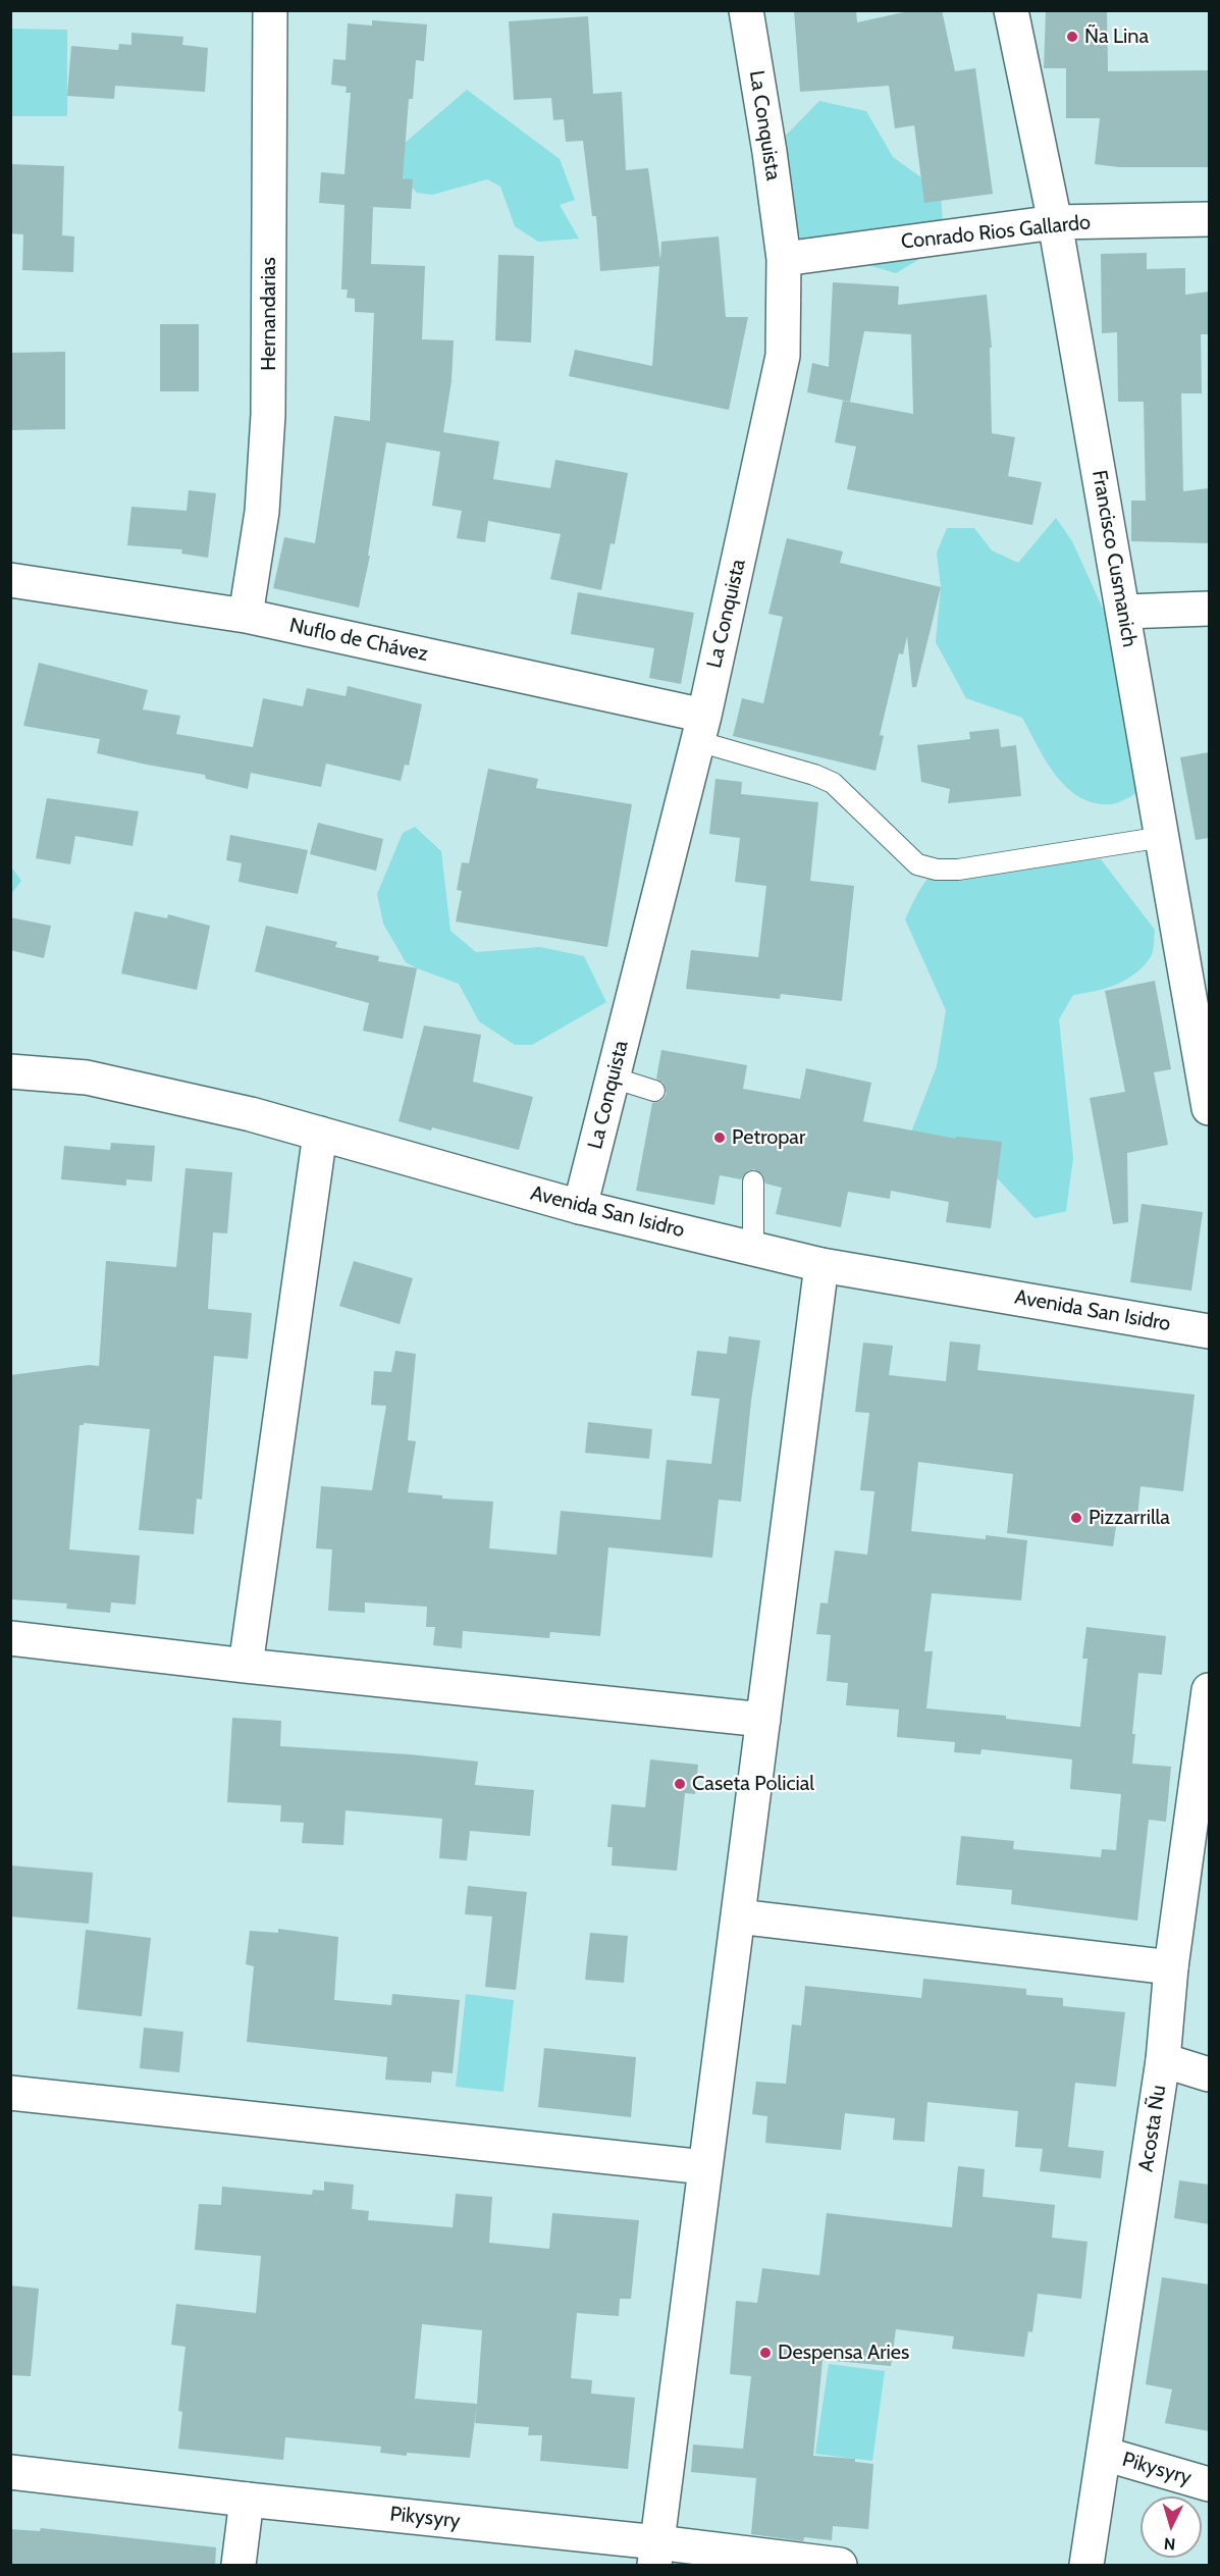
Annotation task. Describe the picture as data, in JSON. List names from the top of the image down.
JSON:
{
  "streets": {
    "street": [
      "La Conquista",
      "Conrado Rios Gallardo",
      "Hernandarias",
      "Francisco Cusmanich",
      "Nuflo de Chávez",
      "Avenida San Isidro",
      "Acosta Ñu",
      "Pikysyry"
    ]
  },
  "crossings": [
    ["La Conquista", "Conrado Rios Gallardo"],
    ["La Conquista", "Nuflo de Chávez"],
    ["La Conquista", "Avenida San Isidro"],
    ["Conrado Rios Gallardo", "Francisco Cusmanich"],
    ["Hernandarias", "Nuflo de Chávez"],
    ["Acosta Ñu", "Pikysyry"]
  ],
  "places": [
    "Ña Lina",
    "Petropar",
    "Pizzarrilla",
    "Caseta Policial",
    "Despensa Aries"
  ],
  "north": "bottom"
}
